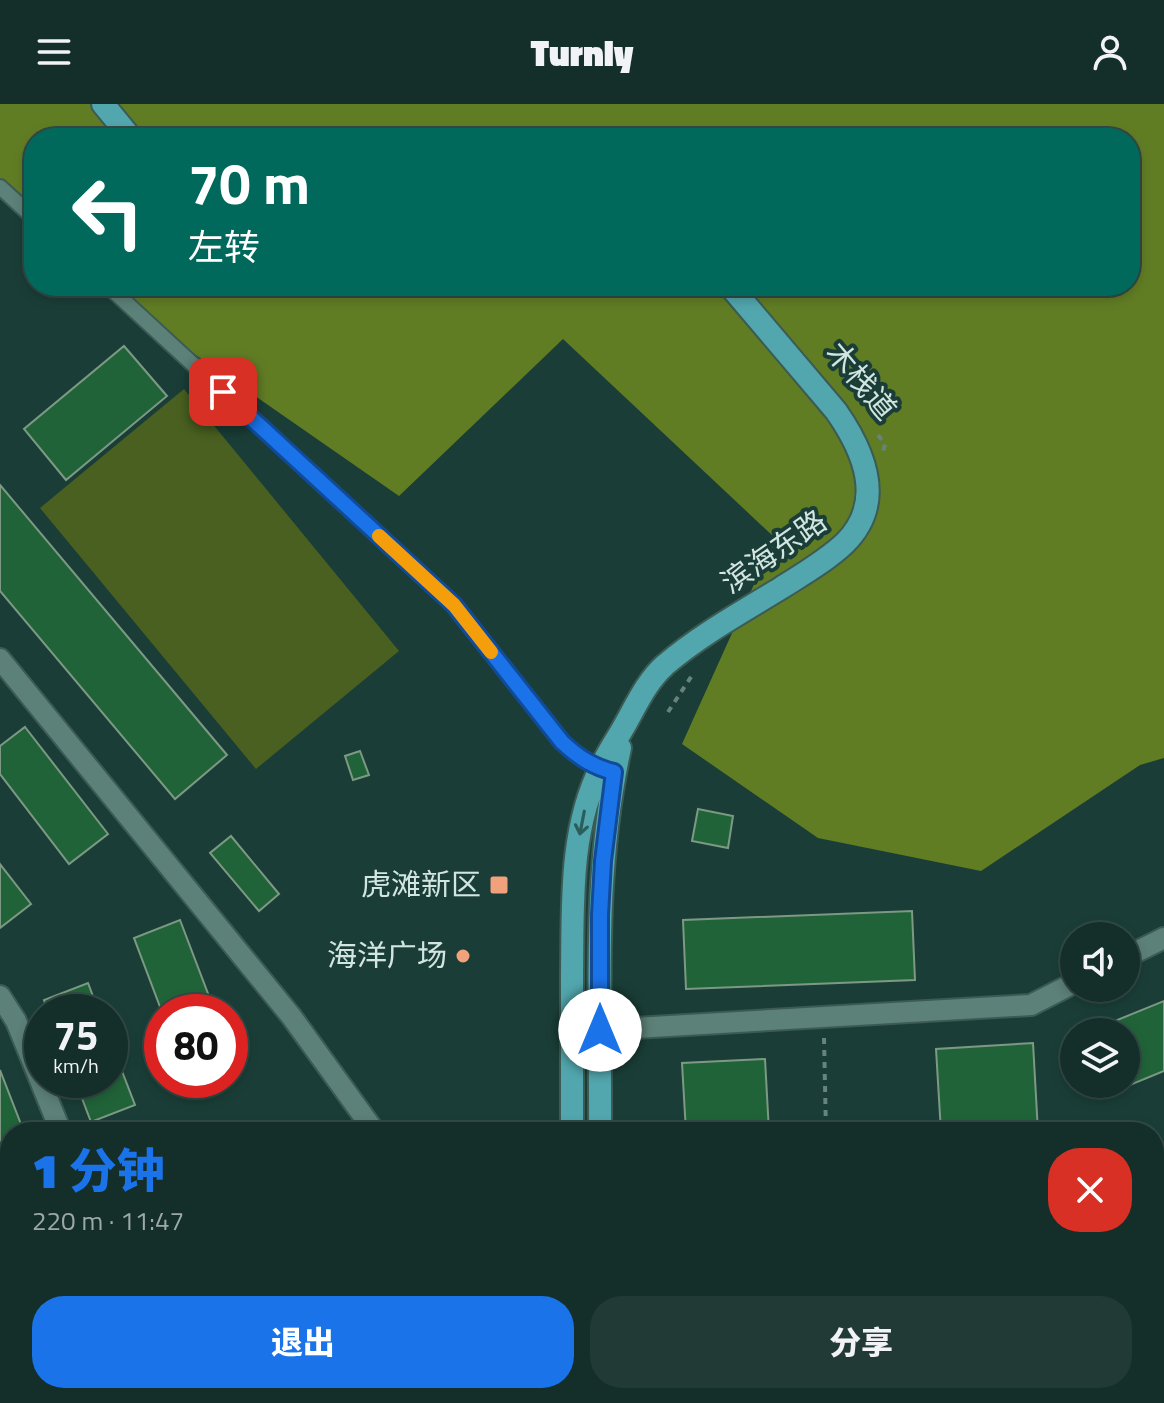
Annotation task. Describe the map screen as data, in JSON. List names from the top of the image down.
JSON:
{
  "streets": {
    "highway": ["滨海东路"],
    "path": ["木栈道"]
  },
  "places": {
    "transit": ["虎滩新区"],
    "other": ["海洋广场"]
  },
  "page": {
    "header": "Turnly",
    "turn": ["70 m", "左转"],
    "speed": "75 km/h",
    "limit": "80",
    "heading": ["1 分钟", "220 m · 11:47"],
    "buttons": ["退出", "分享"]
  }
}
